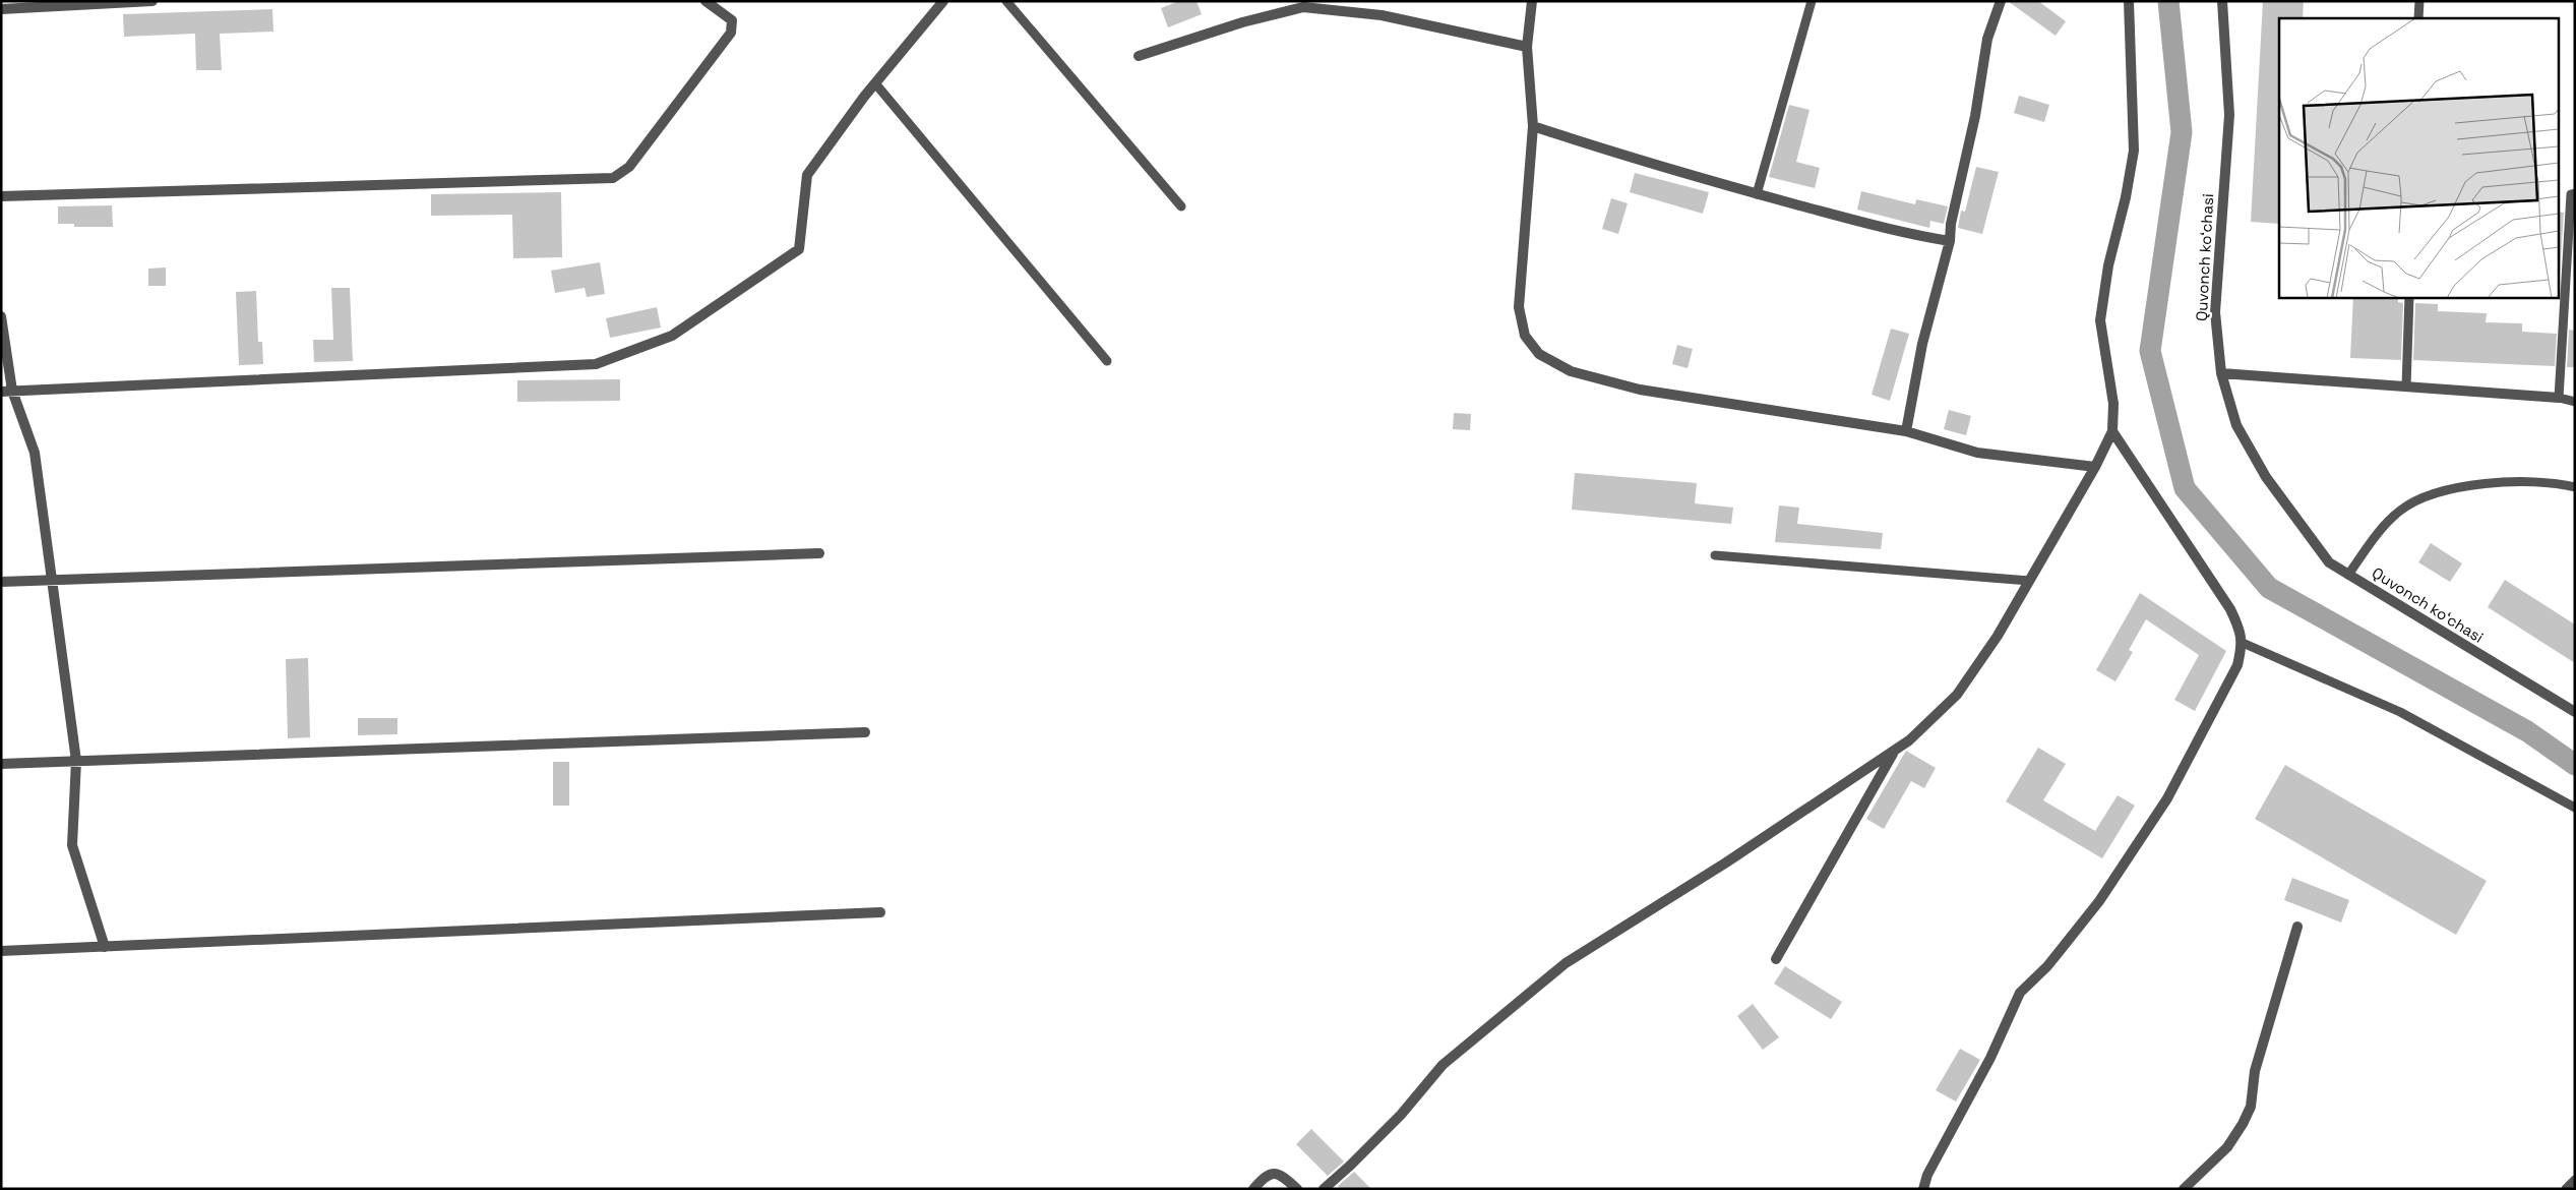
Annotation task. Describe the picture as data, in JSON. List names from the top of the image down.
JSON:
{
  "streets": {
    "street": ["Quvonch koʻchasi"]
  }
}
